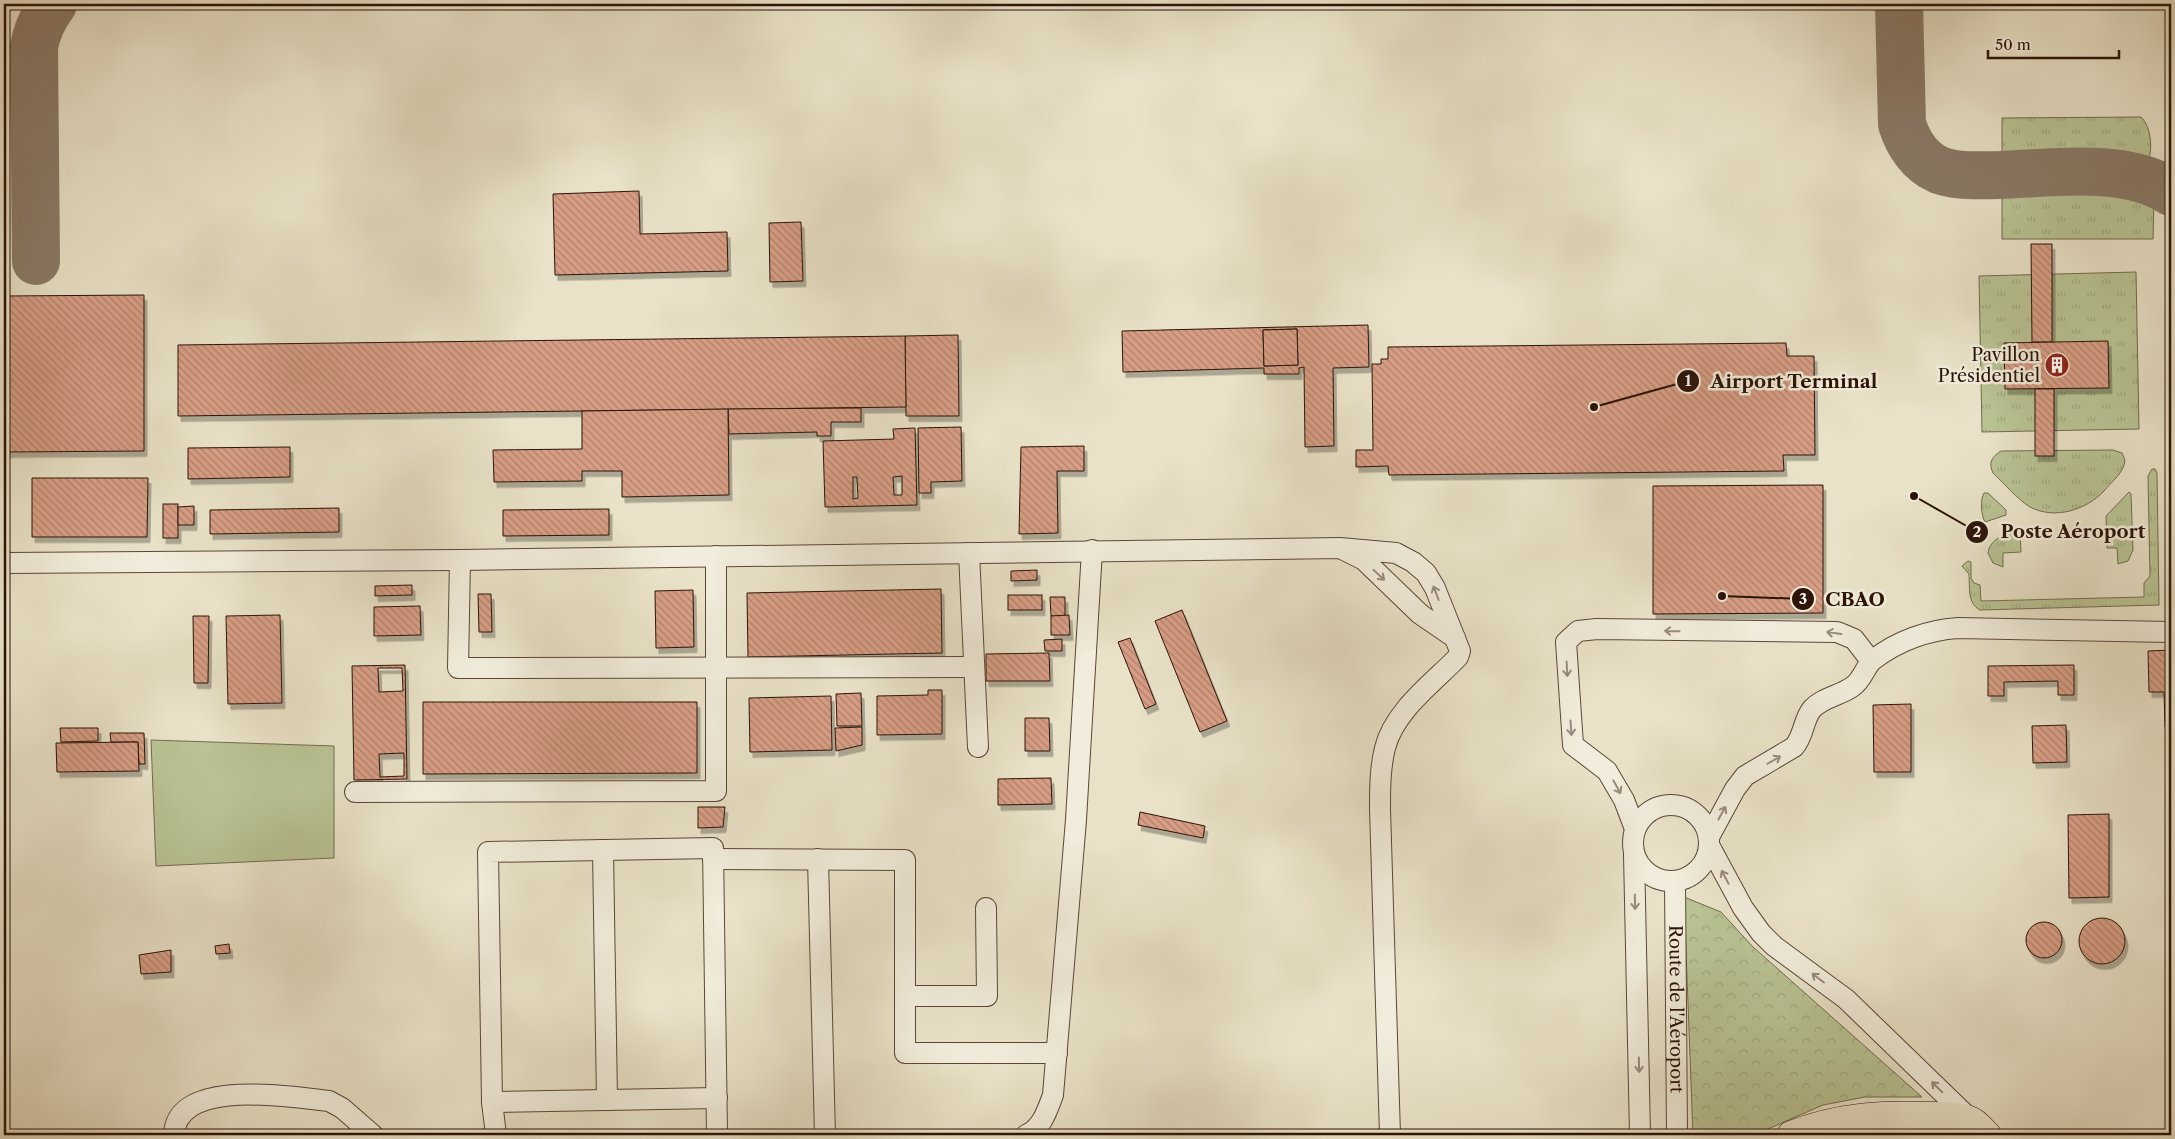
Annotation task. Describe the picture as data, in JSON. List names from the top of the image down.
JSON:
{
  "streets": {
    "street": ["Route de l'Aéroport"]
  },
  "places": {
    "building": ["Pavillon Présidentiel"],
    "other": ["Airport Terminal", "Poste Aéroport", "CBAO"]
  },
  "scale_bar": "50 m"
}
